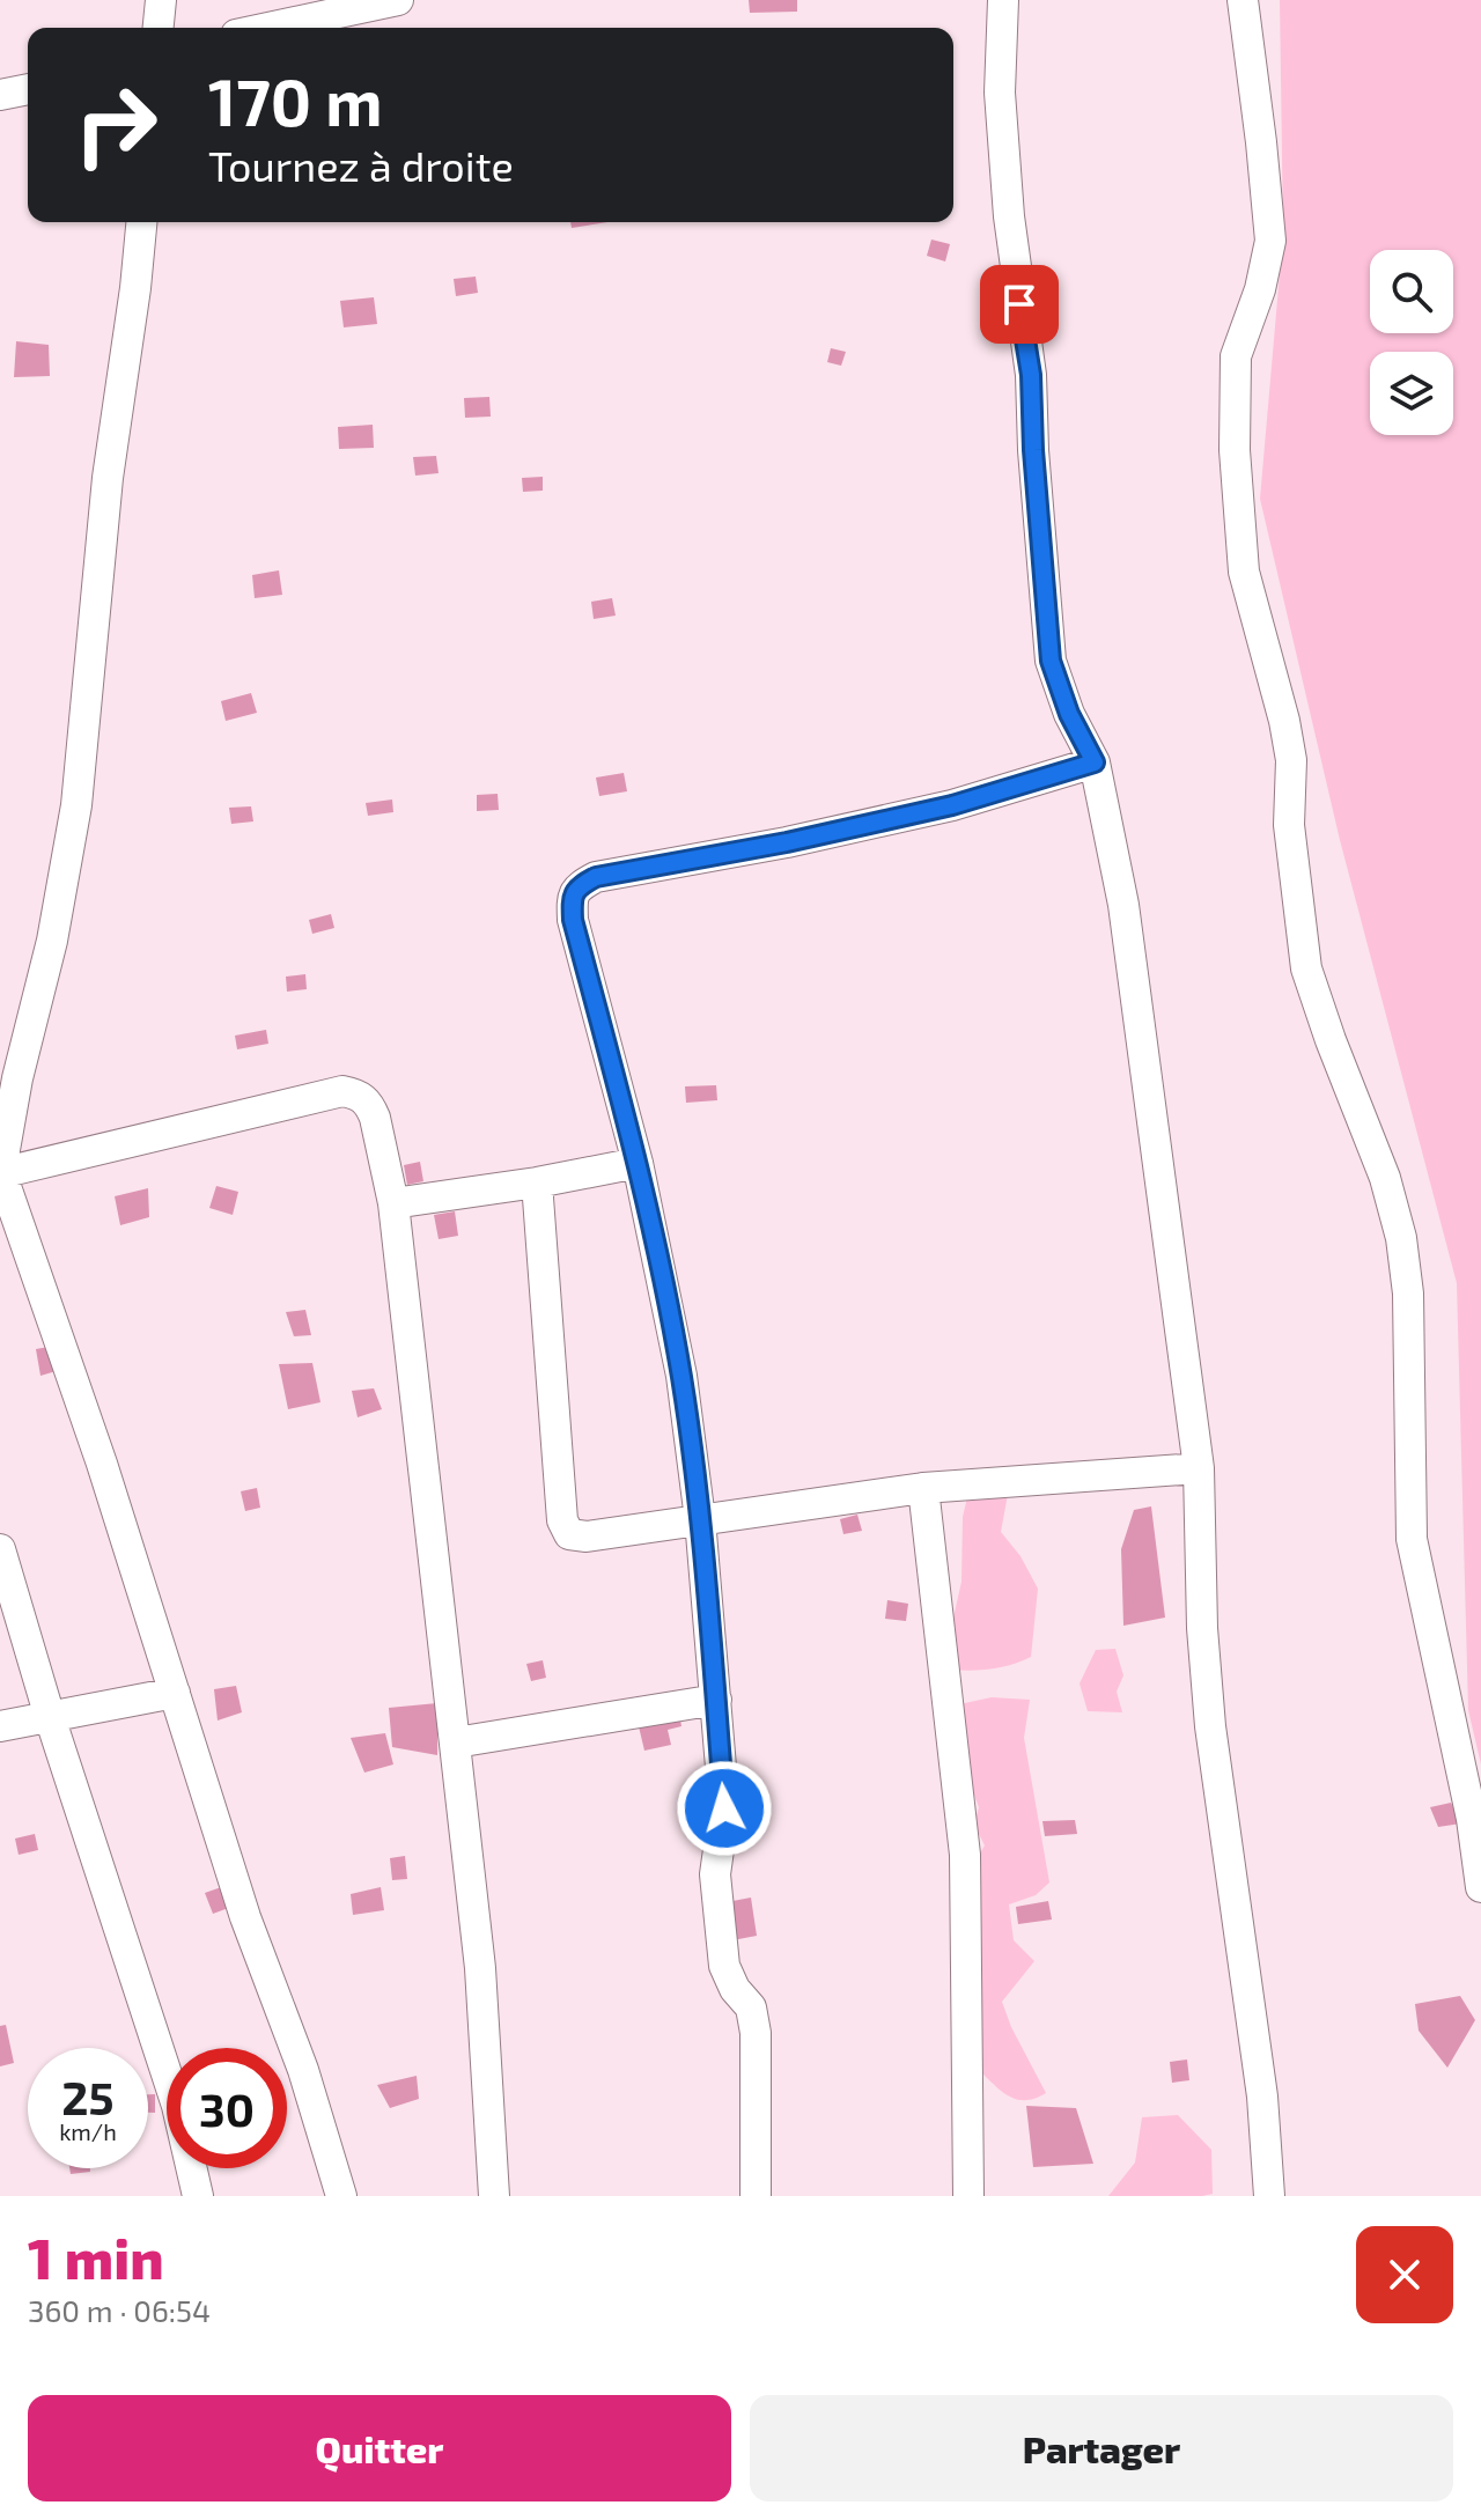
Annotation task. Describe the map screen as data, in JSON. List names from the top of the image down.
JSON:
{
  "page": {
    "turn": ["170 m", "Tournez à droite"],
    "speed": "25 km/h",
    "limit": "30",
    "heading": ["1 min", "360 m · 06:54"],
    "buttons": ["Quitter", "Partager"]
  }
}
